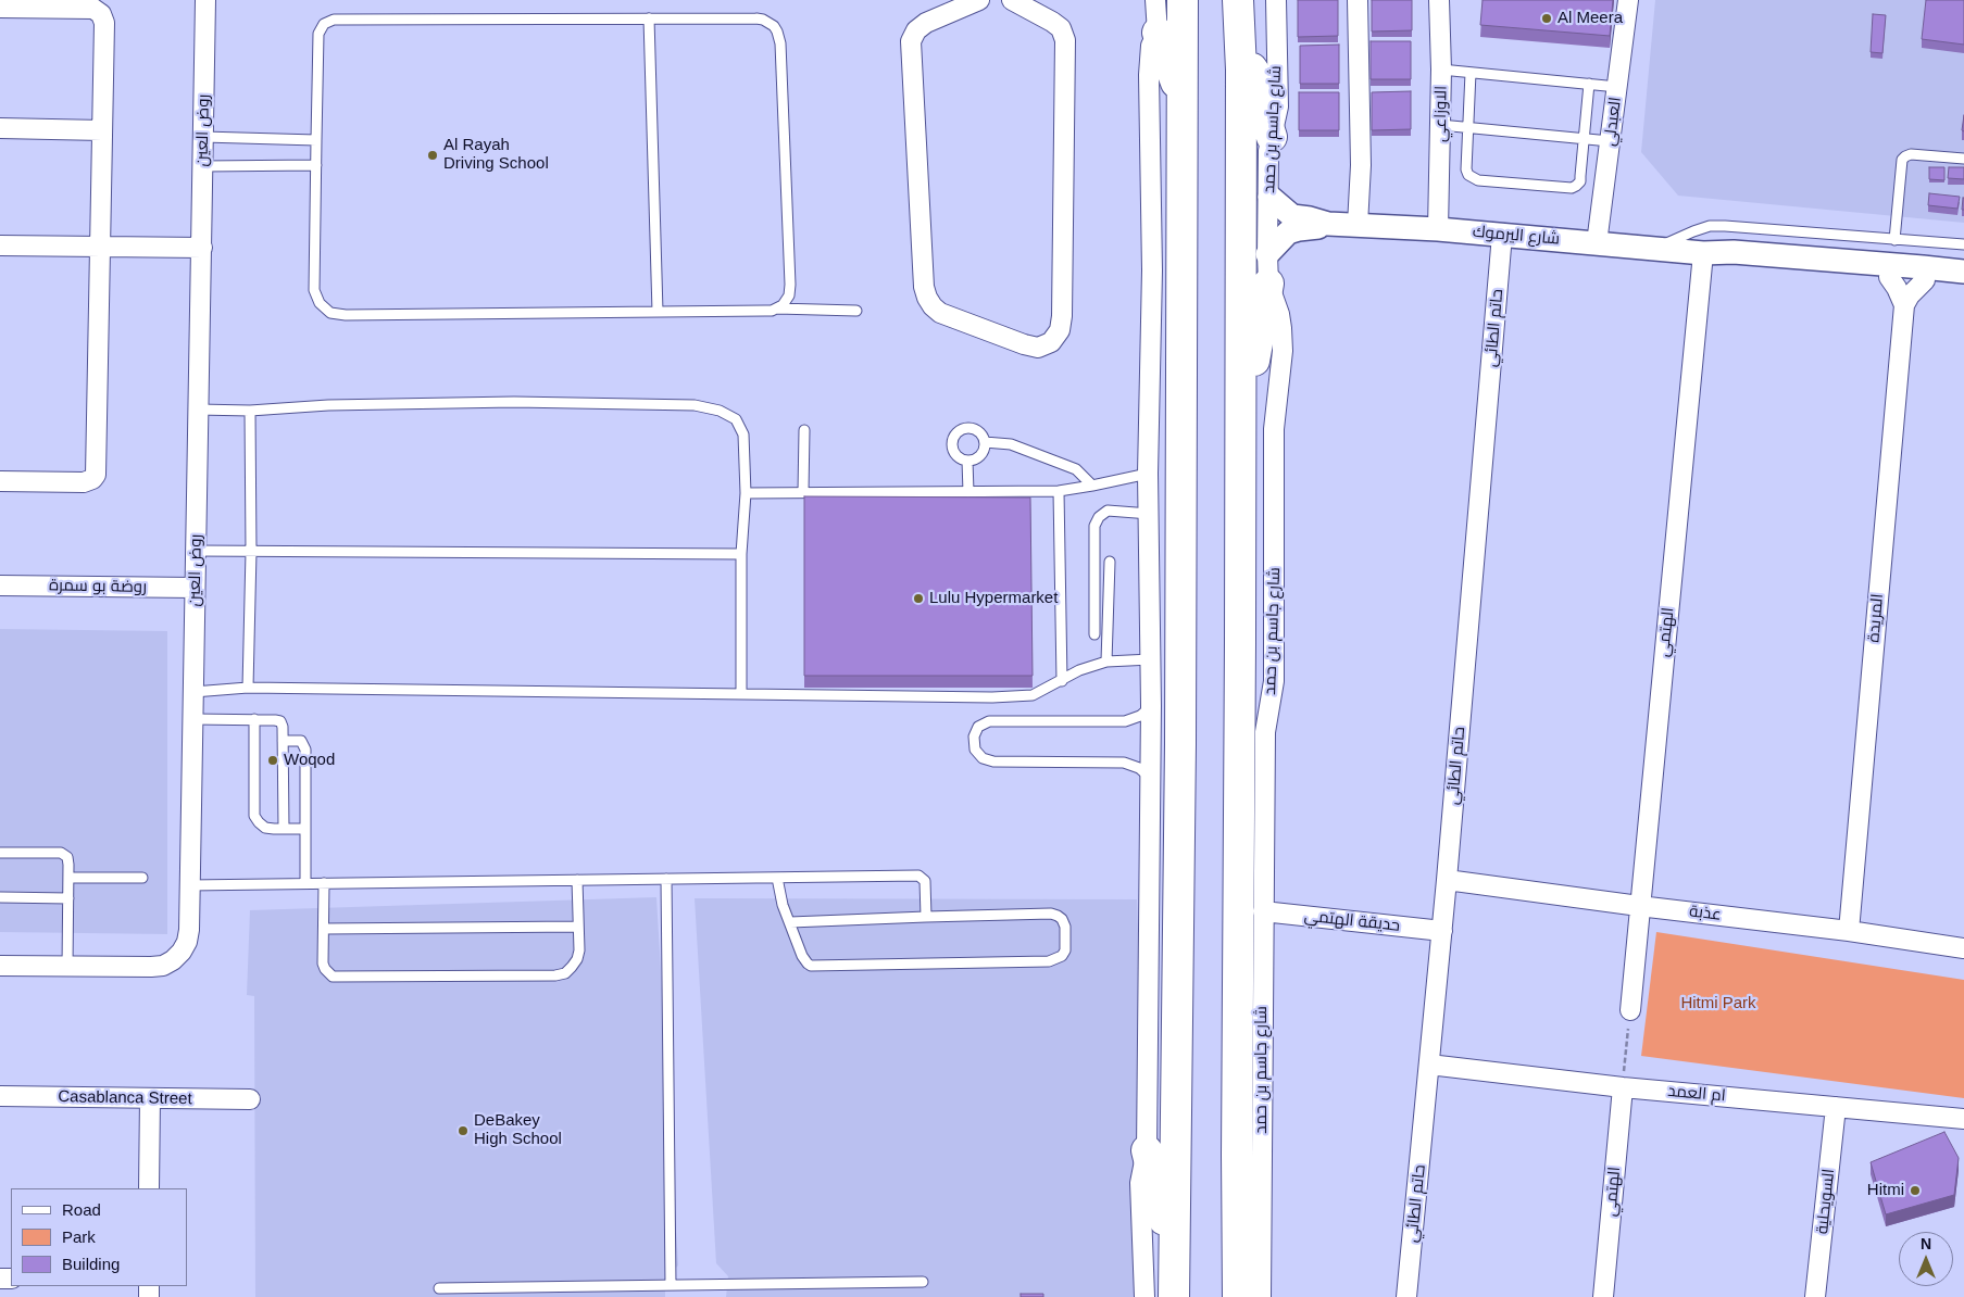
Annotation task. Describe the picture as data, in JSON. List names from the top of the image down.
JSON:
{
  "streets": {
    "main road": ["شارع جاسم بن حمد"],
    "street": [
      "الاوزاعي",
      "العبدلي",
      "روض العين",
      "شارع اليرموك",
      "حاتم الطائي",
      "روضة بو سمرة",
      "المريدة",
      "الهتمي",
      "عذبة",
      "حديقة الهتمي",
      "ام العمد",
      "Casablanca Street",
      "السويحلية"
    ]
  },
  "crossings": [
    ["الاوزاعي", "شارع اليرموك"],
    ["العبدلي", "شارع اليرموك"],
    ["شارع جاسم بن حمد", "حديقة الهتمي"],
    ["روض العين", "روضة بو سمرة"],
    ["شارع اليرموك", "حاتم الطائي"],
    ["شارع اليرموك", "الهتمي"],
    ["حاتم الطائي", "عذبة"],
    ["حاتم الطائي", "حديقة الهتمي"],
    ["حاتم الطائي", "ام العمد"],
    ["المريدة", "عذبة"],
    ["الهتمي", "عذبة"],
    ["الهتمي", "ام العمد"],
    ["ام العمد", "السويحلية"]
  ],
  "parks": ["Hitmi Park"],
  "places": [
    "Al Meera",
    "Al Rayah Driving School",
    "Lulu Hypermarket",
    "Woqod",
    "DeBakey High School",
    "Hitmi"
  ],
  "legend": ["Road", "Park", "Building"],
  "north": "top"
}
